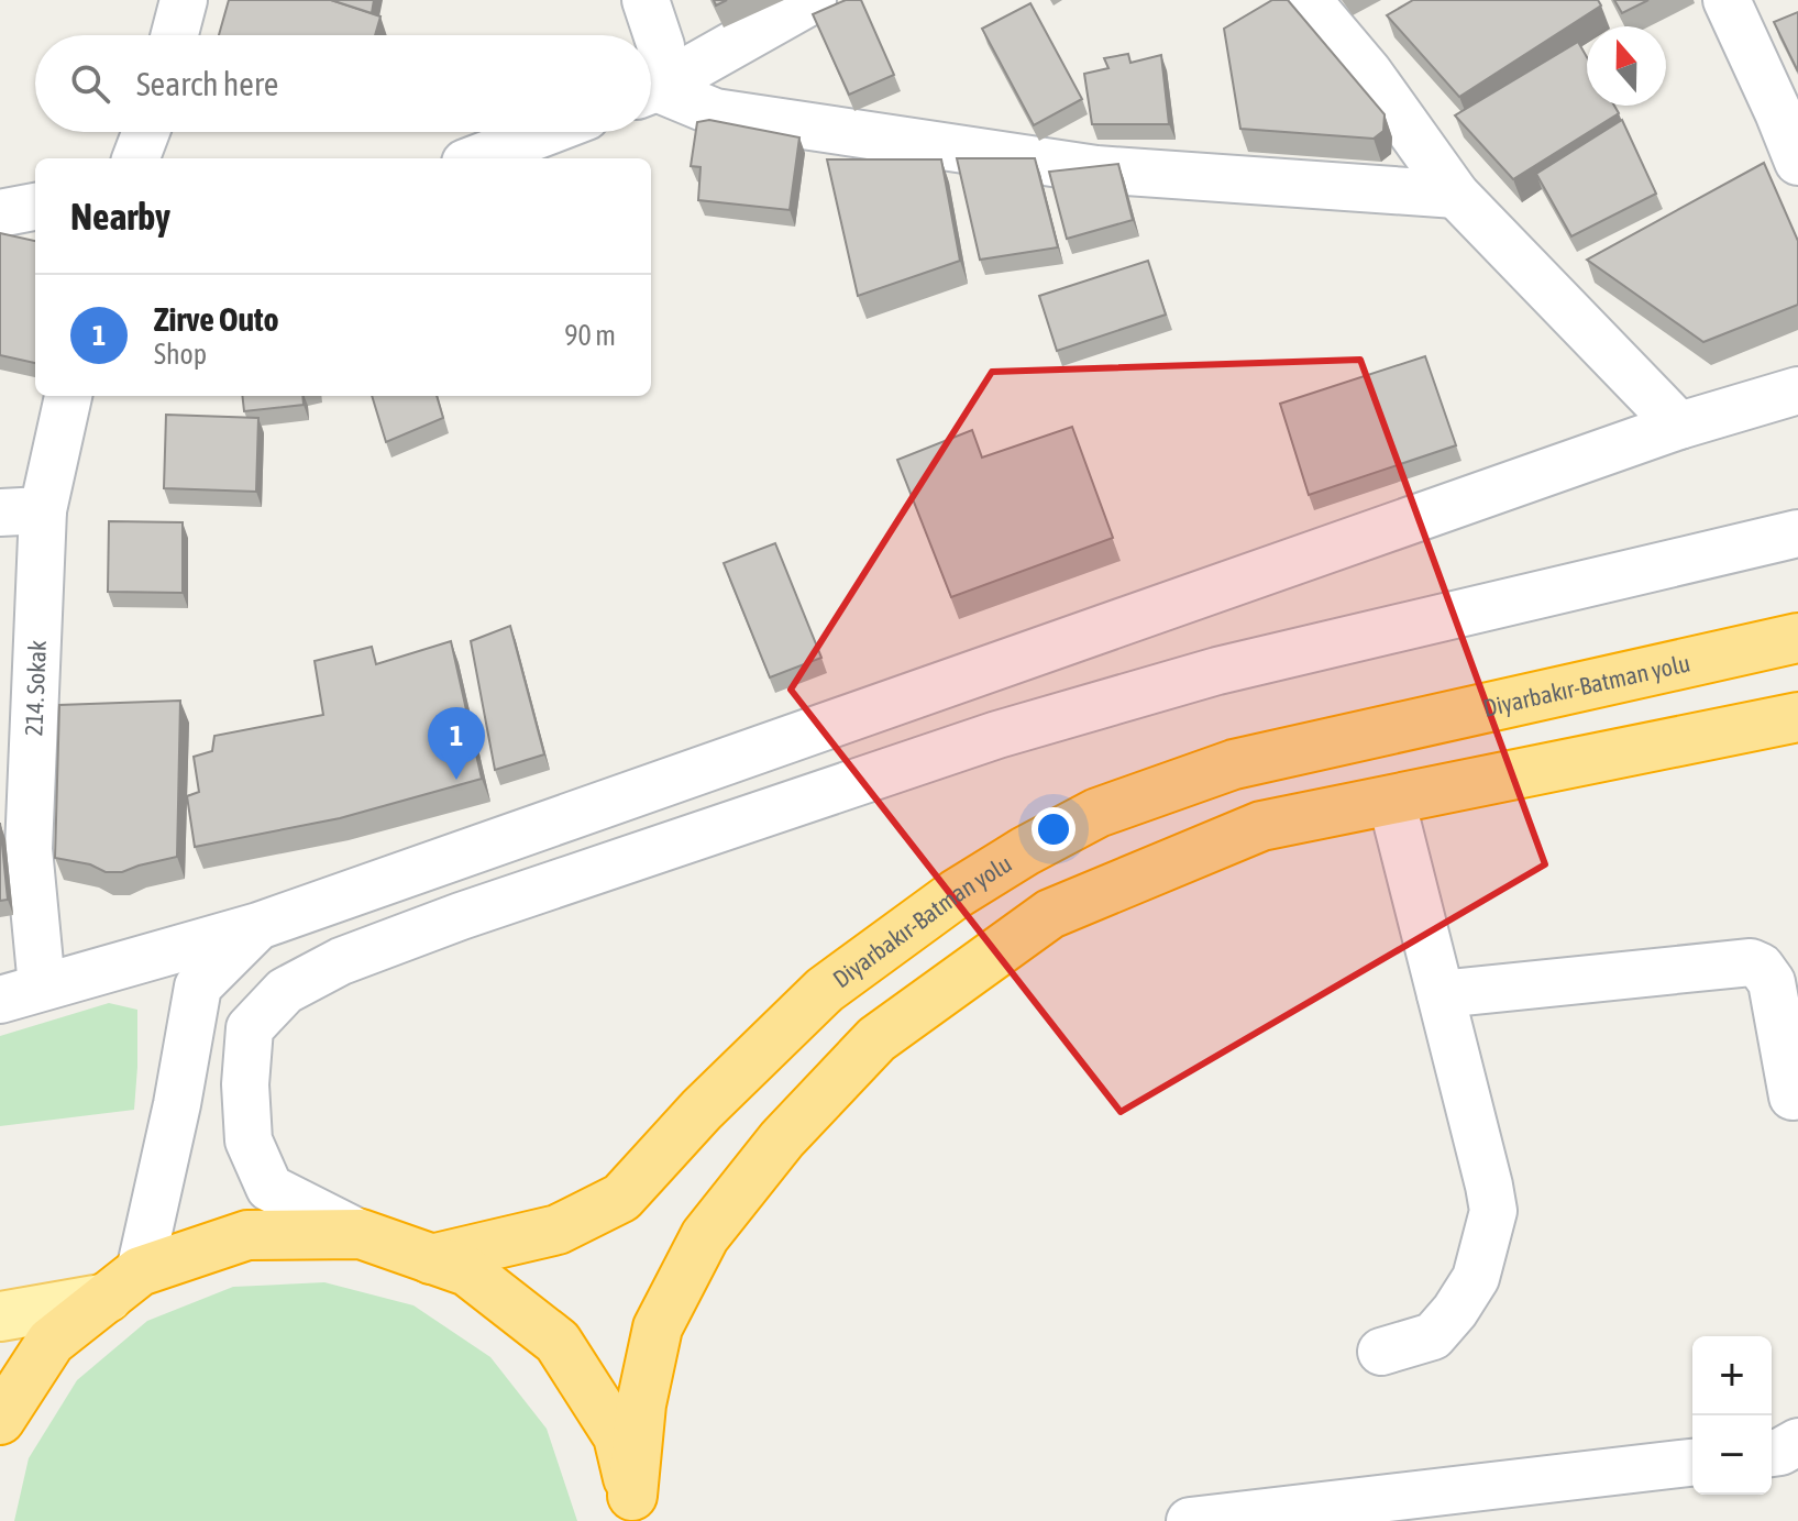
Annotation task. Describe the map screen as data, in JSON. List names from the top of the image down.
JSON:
{
  "streets": {
    "highway": ["Diyarbakır-Batman yolu"],
    "street": ["214. Sokak"]
  },
  "north": "top",
  "page": {
    "search": "Search here",
    "heading": "Nearby",
    "list": [
      {
        "mark": "1",
        "name": "Zirve Outo",
        "note": "Shop",
        "value": "90 m"
      }
    ],
    "pins": "1",
    "map_buttons": ["+", "−"]
  }
}
